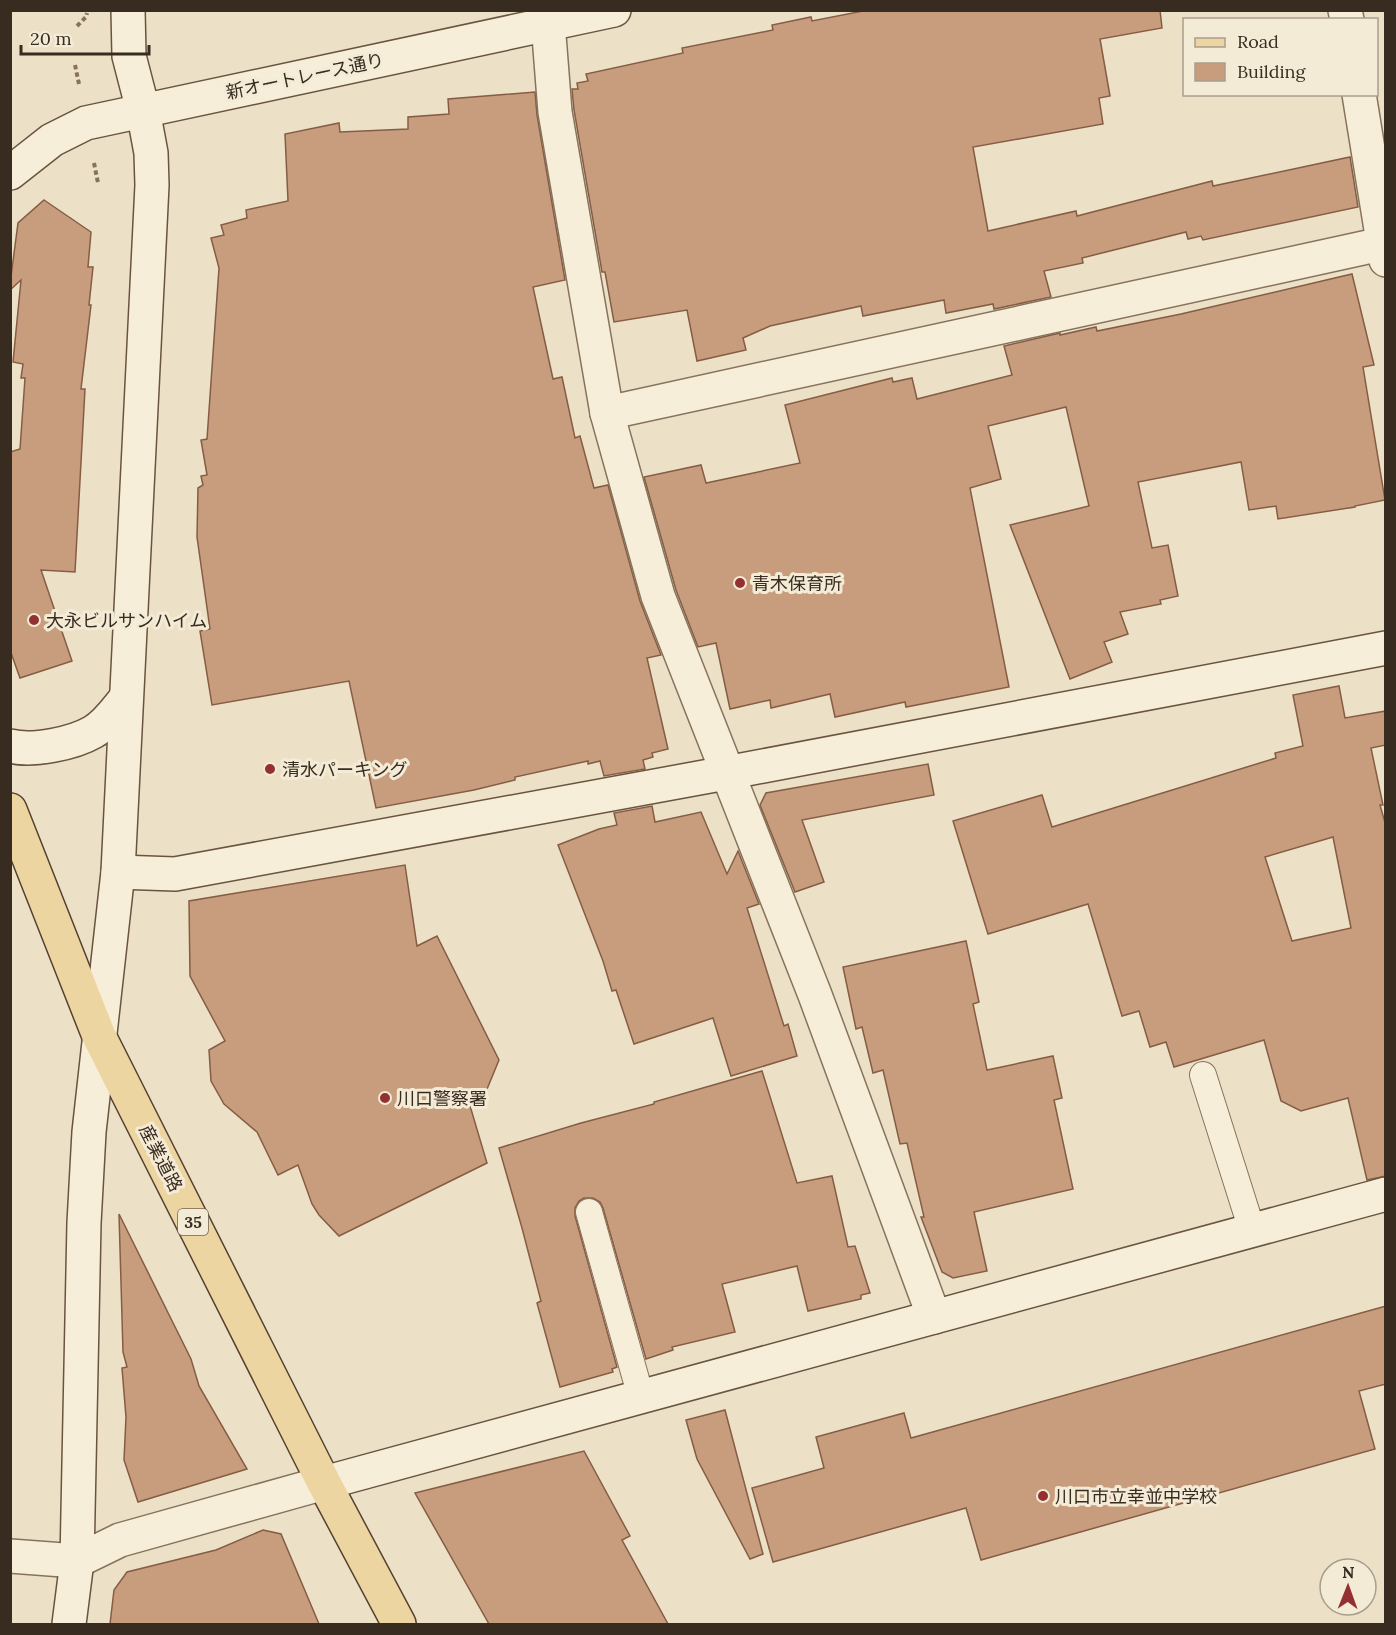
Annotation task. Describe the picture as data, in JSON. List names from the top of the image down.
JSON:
{
  "streets": {
    "main road": ["産業道路", "35"],
    "street": ["新オートレース通り"]
  },
  "places": [
    "青木保育所",
    "大永ビルサンハイム",
    "清水パーキング",
    "川口警察署",
    "川口市立幸並中学校"
  ],
  "legend": ["Road", "Building"],
  "scale_bar": "20 m",
  "north": "top"
}
